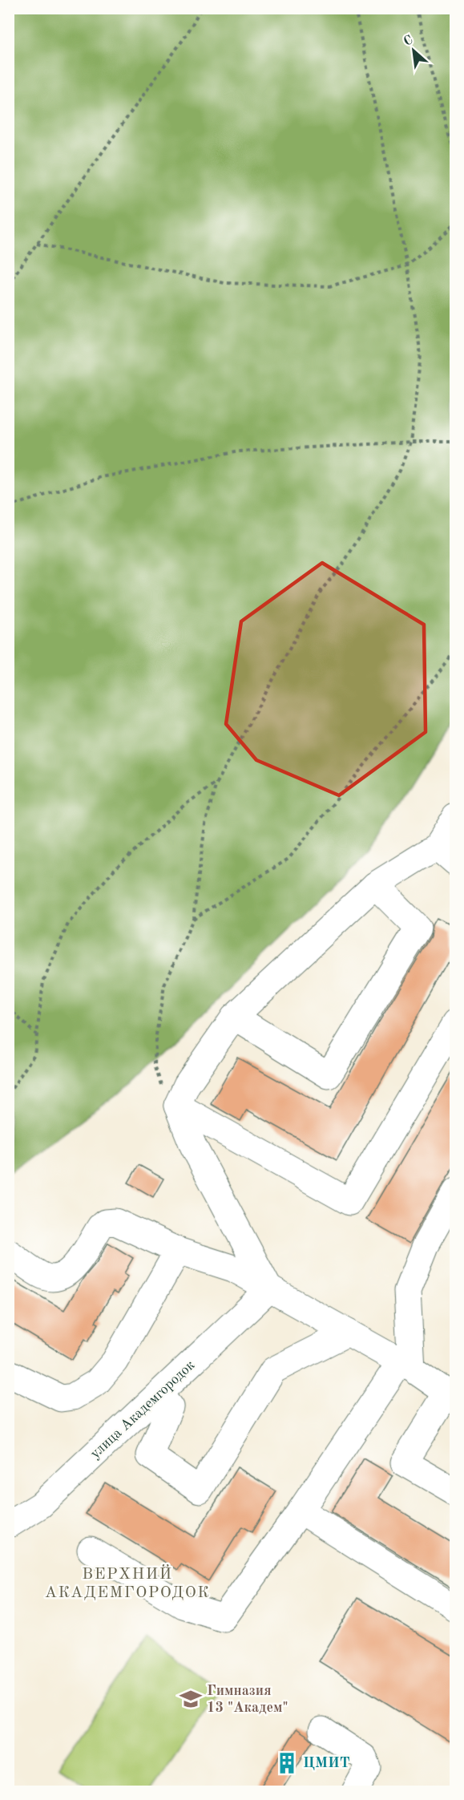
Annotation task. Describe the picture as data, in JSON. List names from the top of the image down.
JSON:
{
  "streets": {
    "street": ["улица Академгородок"]
  },
  "districts": ["ВЕРХНИЙ АКАДЕМГОРОДОК"],
  "places": {
    "school or university": ["Гимназия 13 \"Академ\""],
    "building": ["ЦМИТ"]
  },
  "north": "top left"
}
